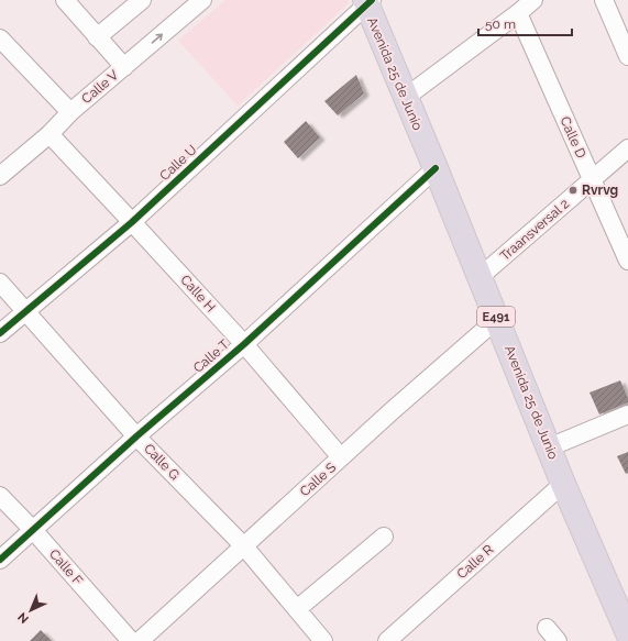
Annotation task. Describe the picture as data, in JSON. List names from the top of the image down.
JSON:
{
  "streets": {
    "highway": ["Avenida 25 de Junio", "E491"],
    "street": [
      "Calle V",
      "Calle D",
      "Calle U",
      "Traansversal 2",
      "Calle H",
      "Calle T",
      "Calle G",
      "Calle S",
      "Calle R",
      "Calle F"
    ]
  },
  "crossings": [
    ["Avenida 25 de Junio", "Calle U"],
    ["Avenida 25 de Junio", "Traansversal 2"],
    ["Avenida 25 de Junio", "Calle T"],
    ["Avenida 25 de Junio", "Calle S"],
    ["Avenida 25 de Junio", "Calle R"],
    ["Calle V", "Calle H"],
    ["Calle D", "Traansversal 2"],
    ["Calle U", "Calle H"],
    ["Calle U", "Calle G"],
    ["Calle H", "Calle T"],
    ["Calle H", "Calle S"],
    ["Calle T", "Calle G"],
    ["Calle T", "Calle F"],
    ["Calle G", "Calle S"]
  ],
  "places": ["Rvrvg"],
  "scale_bar": "50 m",
  "north": "bottom left"
}
